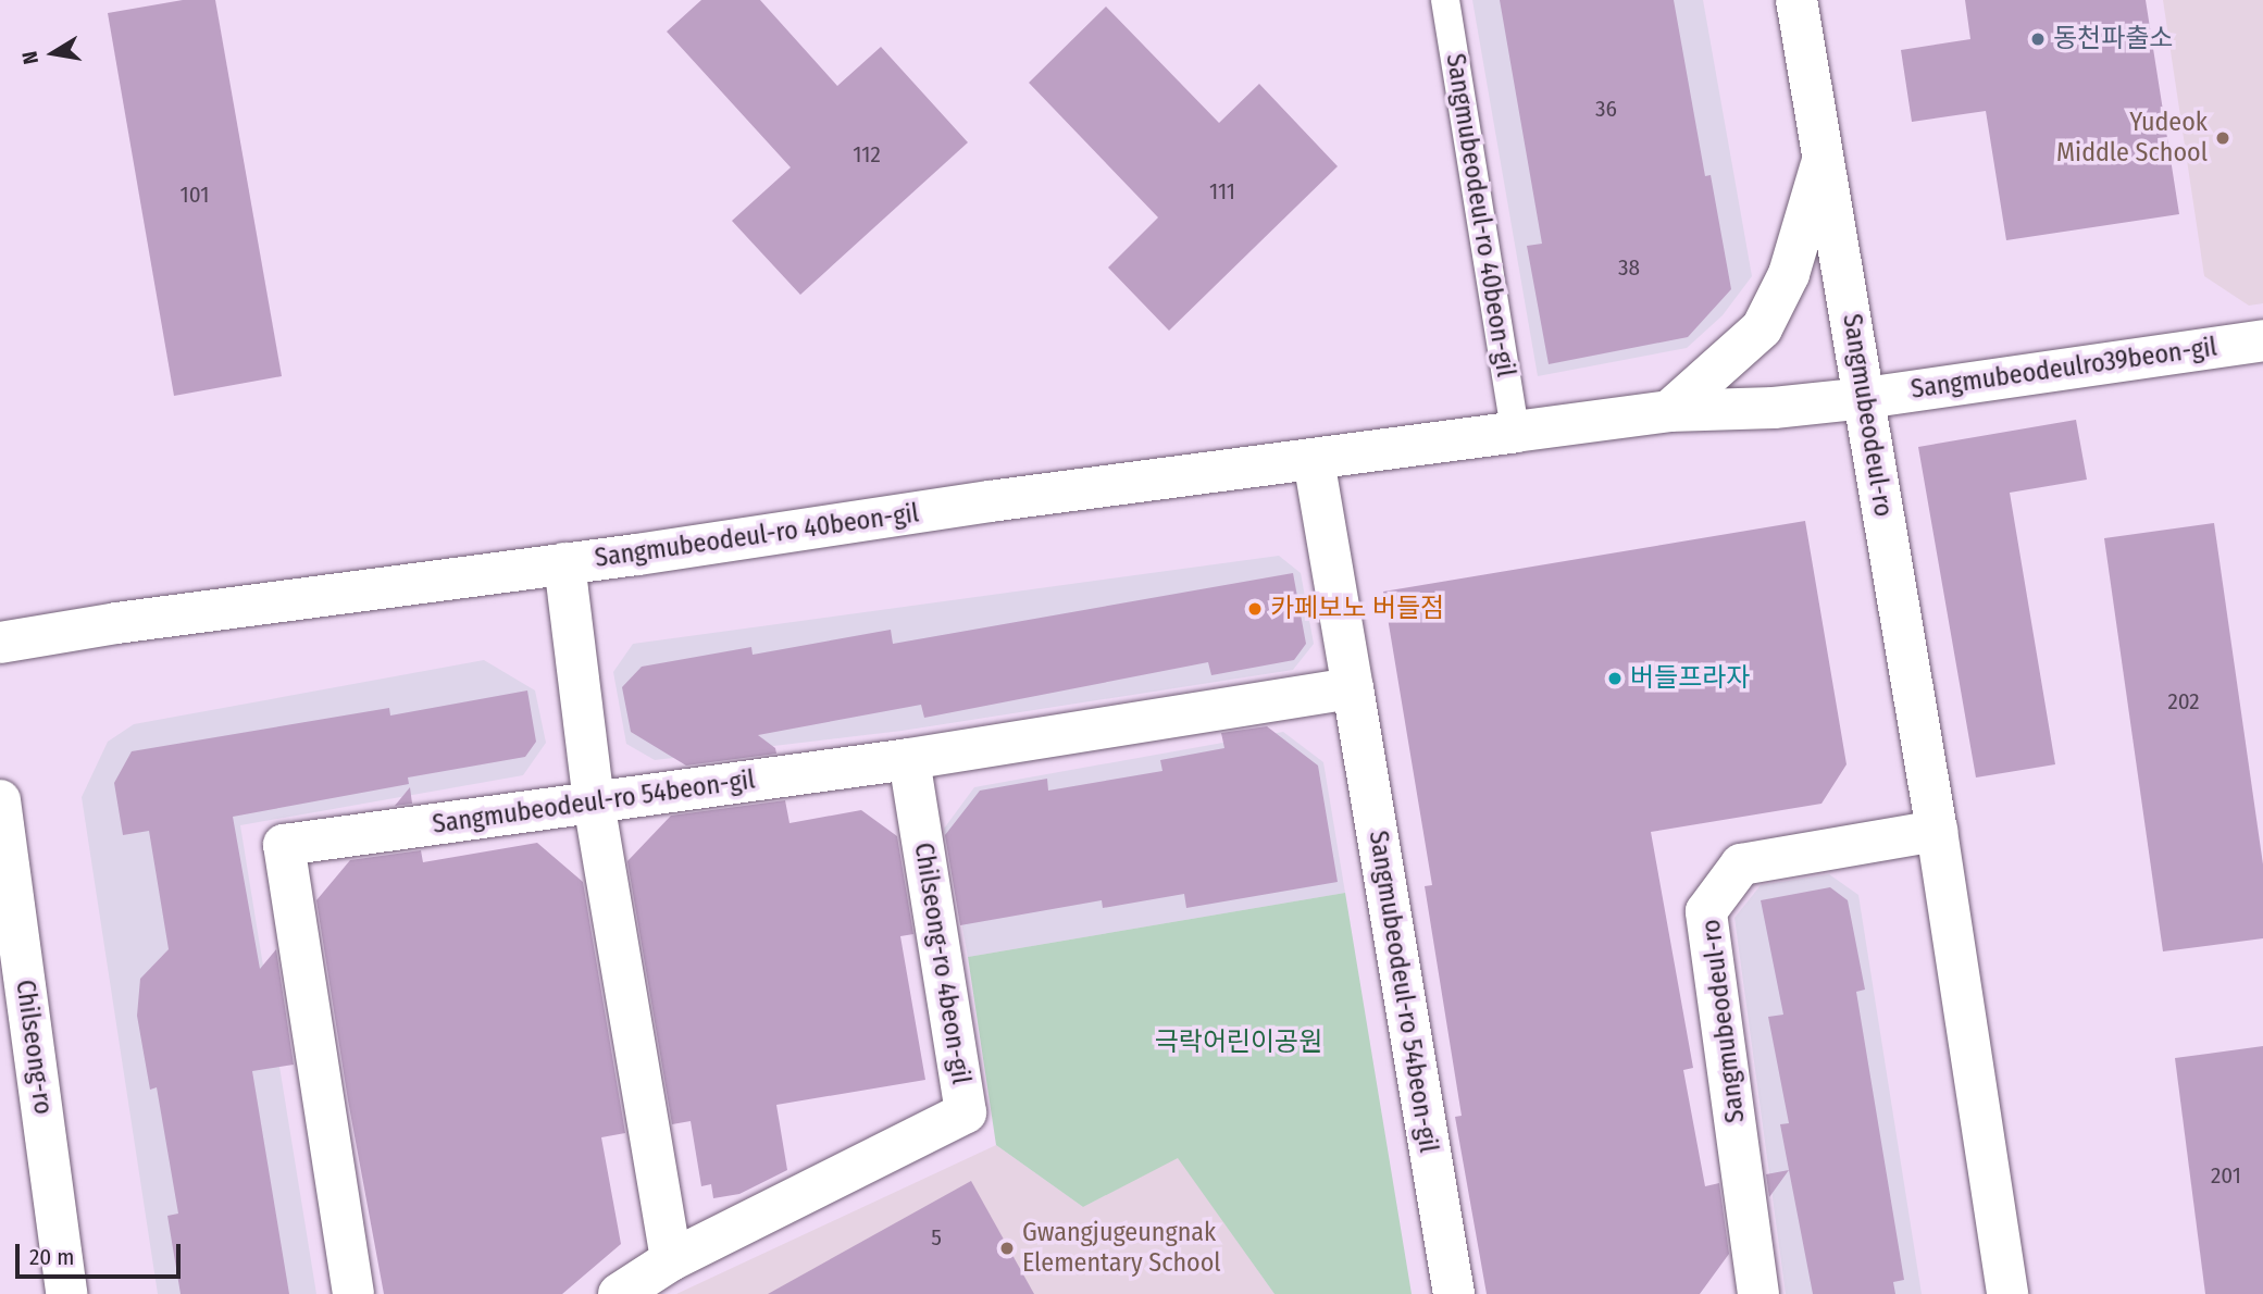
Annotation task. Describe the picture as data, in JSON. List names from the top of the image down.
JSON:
{
  "streets": {
    "street": [
      "Sangmubeodeul-ro 40beon-gil",
      "Sangmubeodeulro39beon-gil",
      "Sangmubeodeul-ro",
      "Sangmubeodeul-ro 54beon-gil",
      "Chilseong-ro 4beon-gil",
      "Chilseong-ro"
    ]
  },
  "crossings": [
    ["Sangmubeodeul-ro 40beon-gil", "Sangmubeodeulro39beon-gil"],
    ["Sangmubeodeul-ro 40beon-gil", "Sangmubeodeul-ro"],
    ["Sangmubeodeul-ro 40beon-gil", "Sangmubeodeul-ro 54beon-gil"],
    ["Sangmubeodeulro39beon-gil", "Sangmubeodeul-ro"],
    ["Sangmubeodeul-ro 54beon-gil", "Chilseong-ro 4beon-gil"]
  ],
  "parks": ["극락어린이공원"],
  "places": [
    "동천파출소",
    "Yudeok Middle School",
    "카페보노 버들점",
    "버들프라자",
    "Gwangjugeungnak Elementary School"
  ],
  "house_numbers": [
    "36",
    "112",
    "111",
    "101",
    "38",
    "202",
    "201",
    "5"
  ],
  "scale_bar": "20 m",
  "north": "left"
}
